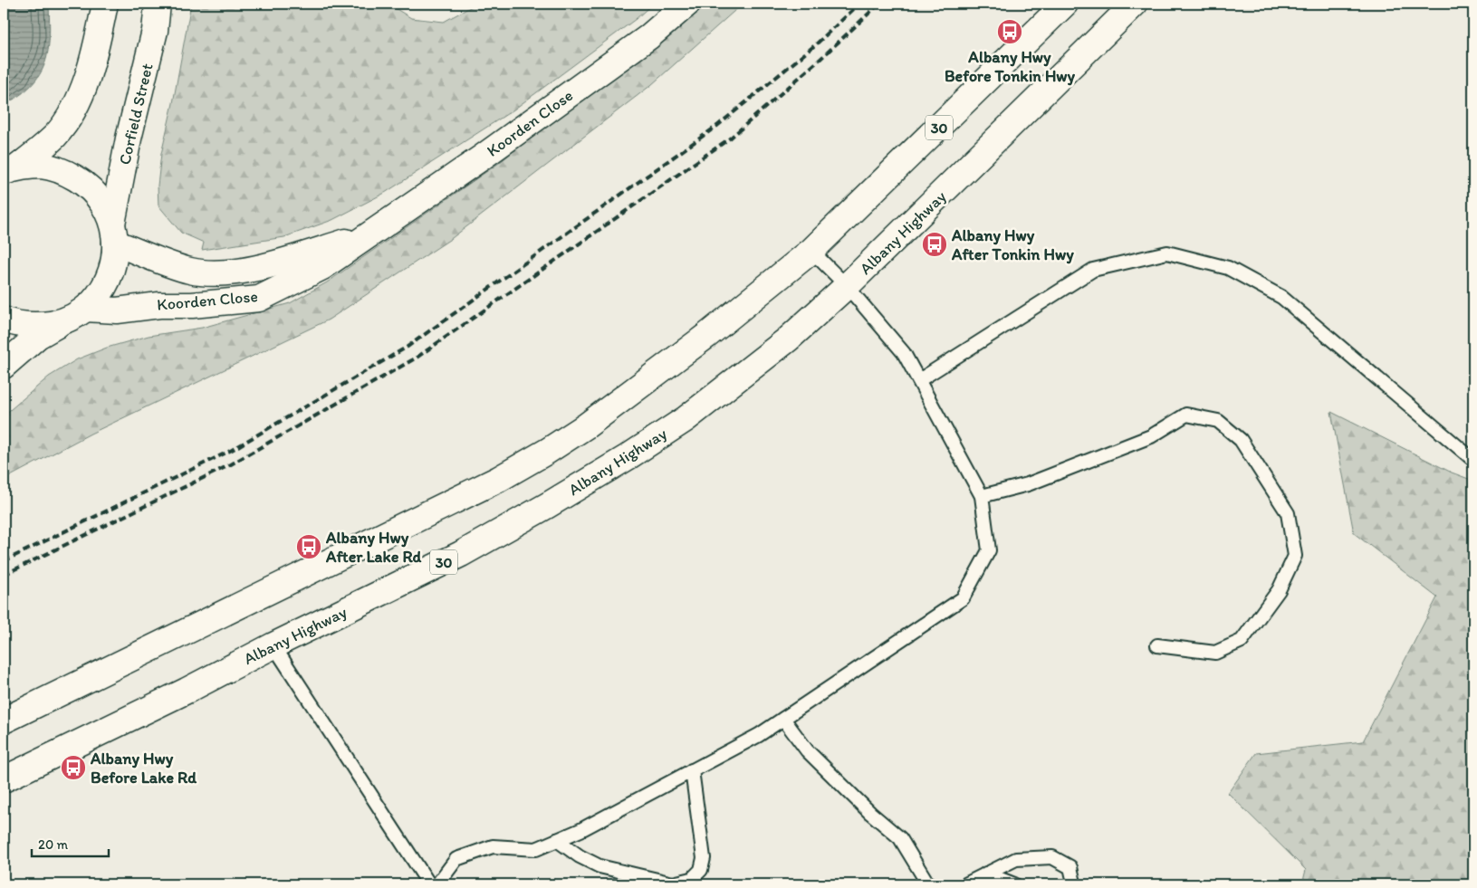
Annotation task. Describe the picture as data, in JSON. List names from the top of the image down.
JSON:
{
  "streets": {
    "main road": [
      "Corfield Street",
      "Koorden Close",
      "30",
      "Albany Highway"
    ]
  },
  "crossings": [
    ["Corfield Street", "Koorden Close"]
  ],
  "places": {
    "bus stop": [
      "Albany Hwy Before Tonkin Hwy",
      "Albany Hwy After Tonkin Hwy",
      "Albany Hwy After Lake Rd",
      "Albany Hwy Before Lake Rd"
    ]
  },
  "scale_bar": "20 m"
}
